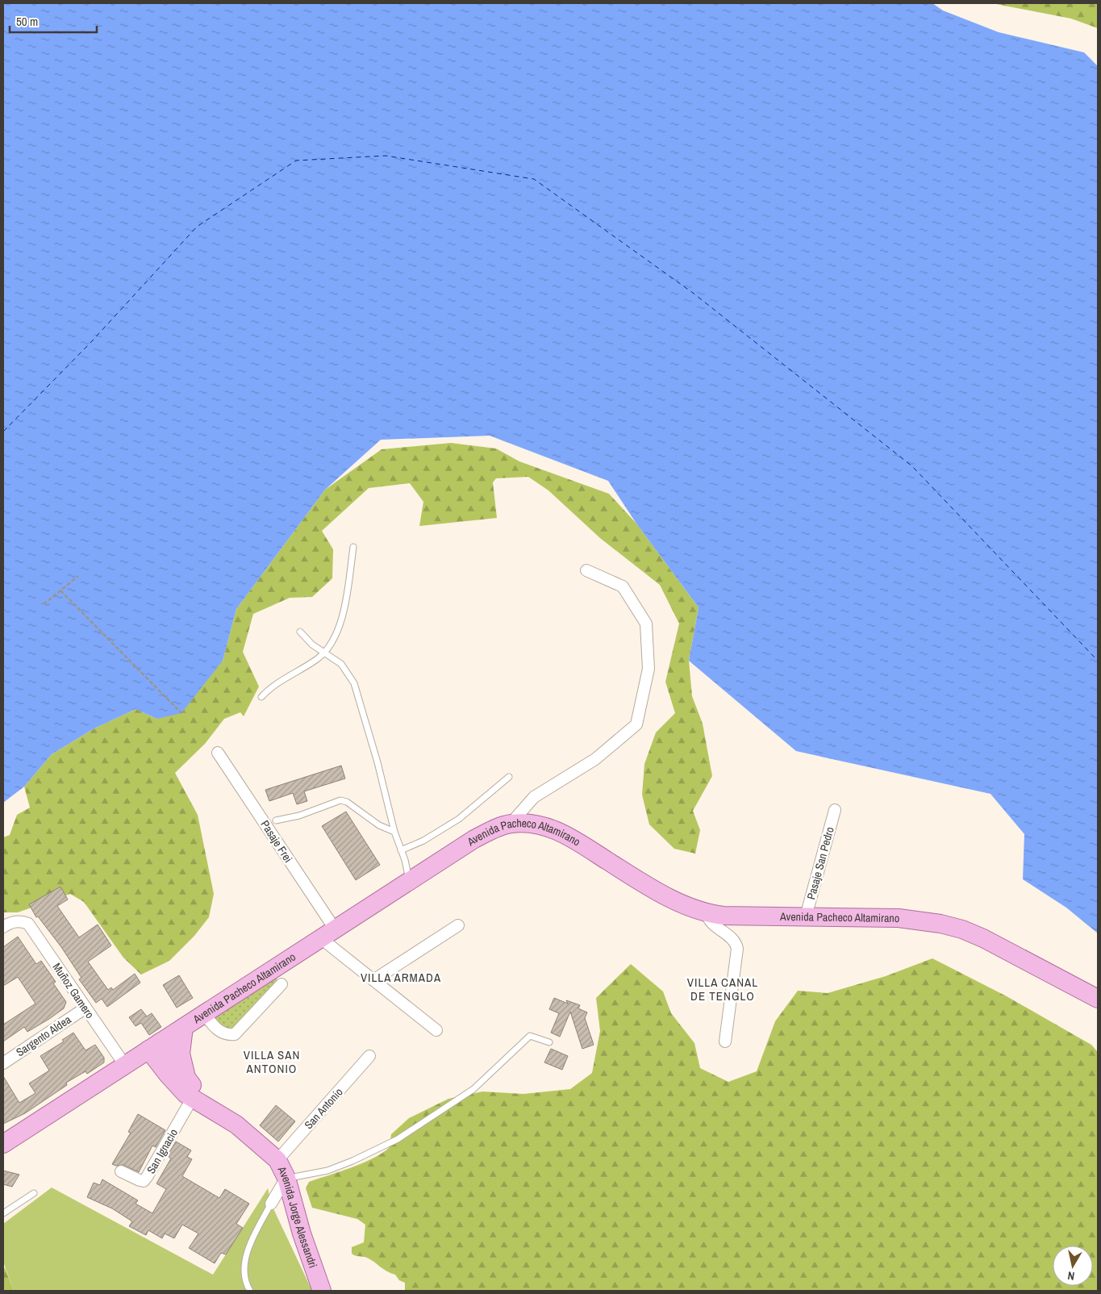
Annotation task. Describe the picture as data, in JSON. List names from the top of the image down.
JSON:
{
  "streets": {
    "main road": ["Avenida Pacheco Altamirano", "Avenida Jorge Alessandri"],
    "street": [
      "Pasaje Frei",
      "Pasaje San Pedro",
      "Muñoz Gamero",
      "Sargento Aldea",
      "San Antonio",
      "San Ignacio"
    ]
  },
  "crossings": [
    ["Pasaje Frei", "Avenida Pacheco Altamirano"],
    ["Avenida Pacheco Altamirano", "Pasaje San Pedro"],
    ["Avenida Pacheco Altamirano", "Muñoz Gamero"],
    ["Avenida Pacheco Altamirano", "Avenida Jorge Alessandri"],
    ["Muñoz Gamero", "Sargento Aldea"],
    ["San Antonio", "Avenida Jorge Alessandri"],
    ["San Ignacio", "Avenida Jorge Alessandri"]
  ],
  "districts": ["VILLA ARMADA", "VILLA CANAL DE TENGLO", "VILLA SAN ANTONIO"],
  "scale_bar": "50 m",
  "north": "bottom"
}
